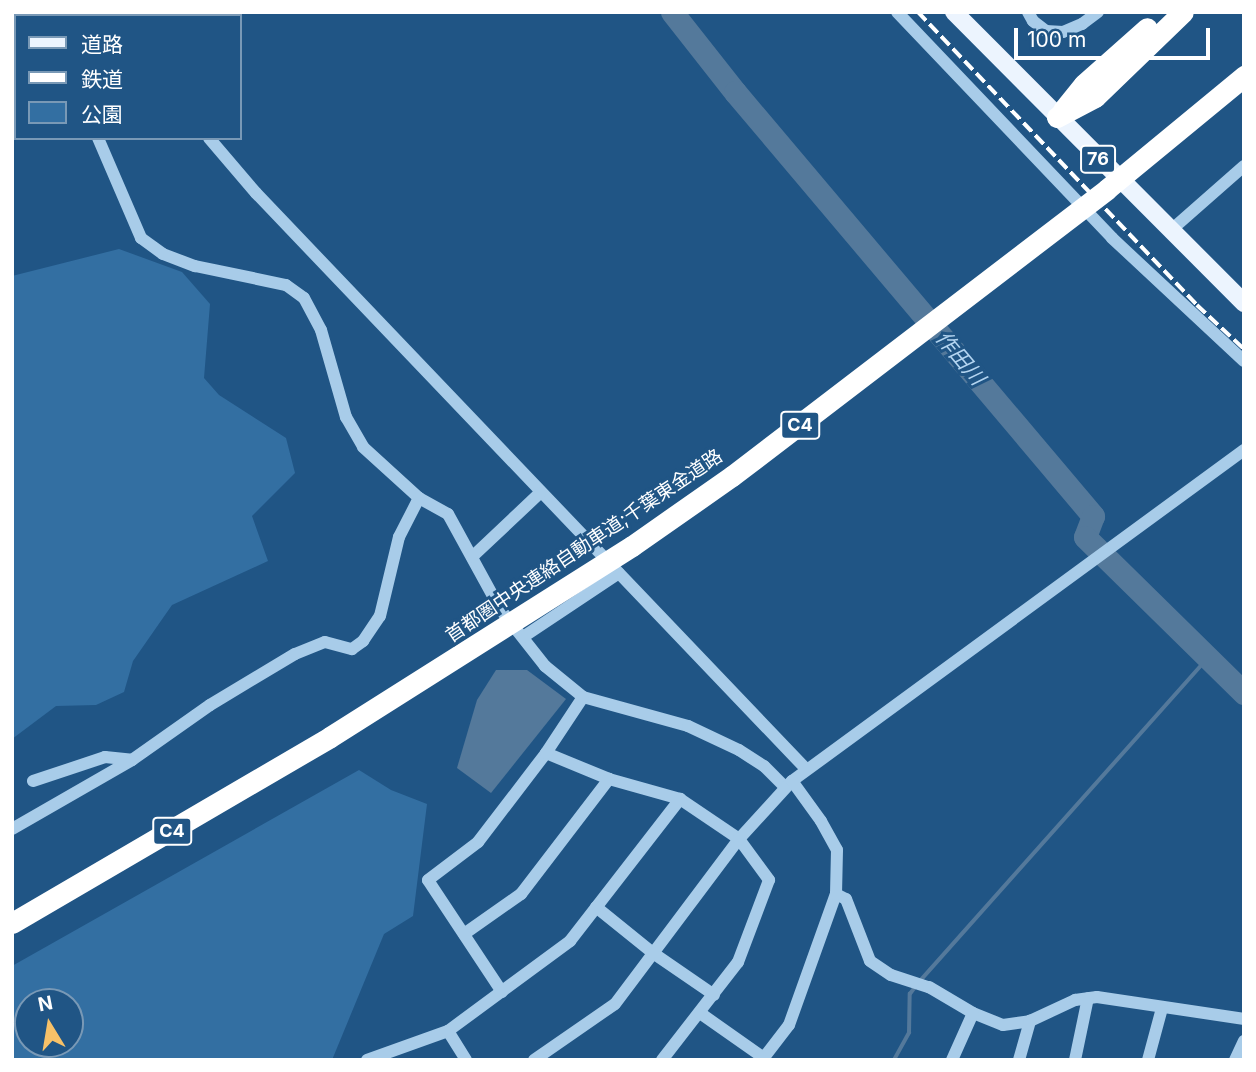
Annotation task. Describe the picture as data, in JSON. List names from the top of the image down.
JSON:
{
  "streets": {
    "highway": ["C4", "首都圏中央連絡自動車道;千葉東金道路"],
    "main road": ["76"]
  },
  "water": ["作田川"],
  "legend": ["道路", "鉄道", "公園"],
  "scale_bar": "100 m",
  "north": "top"
}
